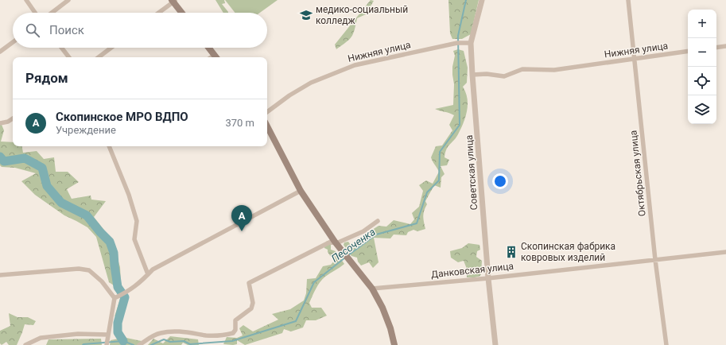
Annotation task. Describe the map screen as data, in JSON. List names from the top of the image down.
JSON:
{
  "streets": {
    "street": [
      "Нижняя улица",
      "Советская улица",
      "Октябрьская улица",
      "Данковская улица"
    ]
  },
  "crossings": [
    ["Нижняя улица", "Советская улица"],
    ["Нижняя улица", "Октябрьская улица"],
    ["Советская улица", "Данковская улица"],
    ["Октябрьская улица", "Данковская улица"]
  ],
  "water": ["Песоченка"],
  "places": {
    "school or university": ["медико-социальный колледж"],
    "building": ["Скопинская фабрика ковровых изделий"]
  },
  "page": {
    "map_buttons": ["+", "−"],
    "search": "Поиск",
    "heading": "Рядом",
    "list": [
      {
        "mark": "A",
        "name": "Скопинское МРО ВДПО",
        "note": "Учреждение",
        "value": "370 m"
      }
    ],
    "pins": "A"
  }
}
